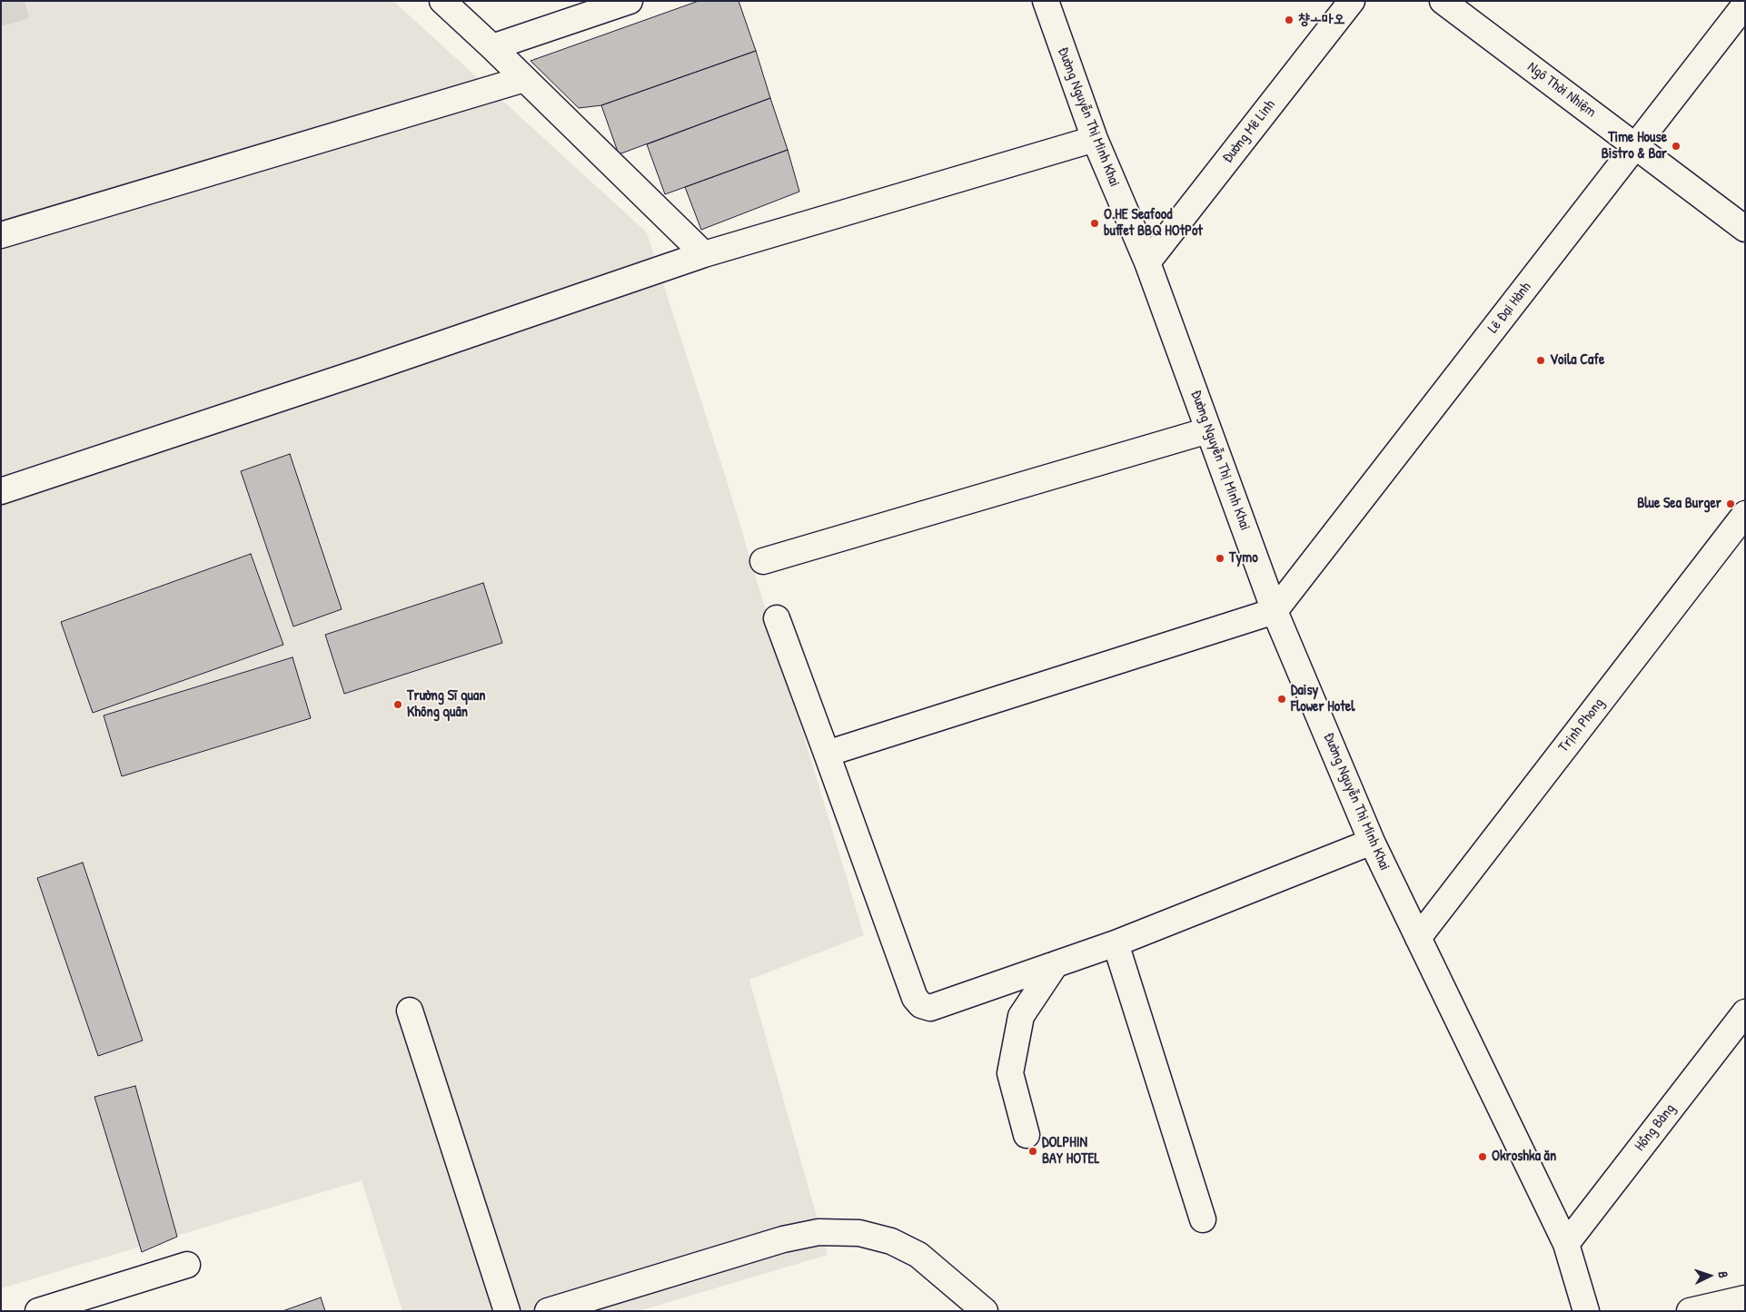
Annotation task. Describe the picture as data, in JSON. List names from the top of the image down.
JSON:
{
  "streets": {
    "street": [
      "Ngô Thời Nhiệm",
      "Đường Nguyễn Thị Minh Khai",
      "Đường Mê Linh",
      "Lê Đại Hành",
      "Trịnh Phong",
      "Hồng Bàng"
    ]
  },
  "crossings": [
    ["Ngô Thời Nhiệm", "Lê Đại Hành"],
    ["Đường Nguyễn Thị Minh Khai", "Đường Mê Linh"],
    ["Đường Nguyễn Thị Minh Khai", "Lê Đại Hành"],
    ["Đường Nguyễn Thị Minh Khai", "Trịnh Phong"],
    ["Đường Nguyễn Thị Minh Khai", "Hồng Bàng"]
  ],
  "places": [
    "챵ㅗ마오",
    "Time House Bistro & Bar",
    "O.HE Seafood buffet BBQ HOtPot",
    "Voila Cafe",
    "Blue Sea Burger",
    "Tymo",
    "Daisy Flower Hotel",
    "Trường Sĩ quan Không quân",
    "DOLPHIN BAY HOTEL",
    "Okroshka ăn"
  ],
  "north": "right"
}
